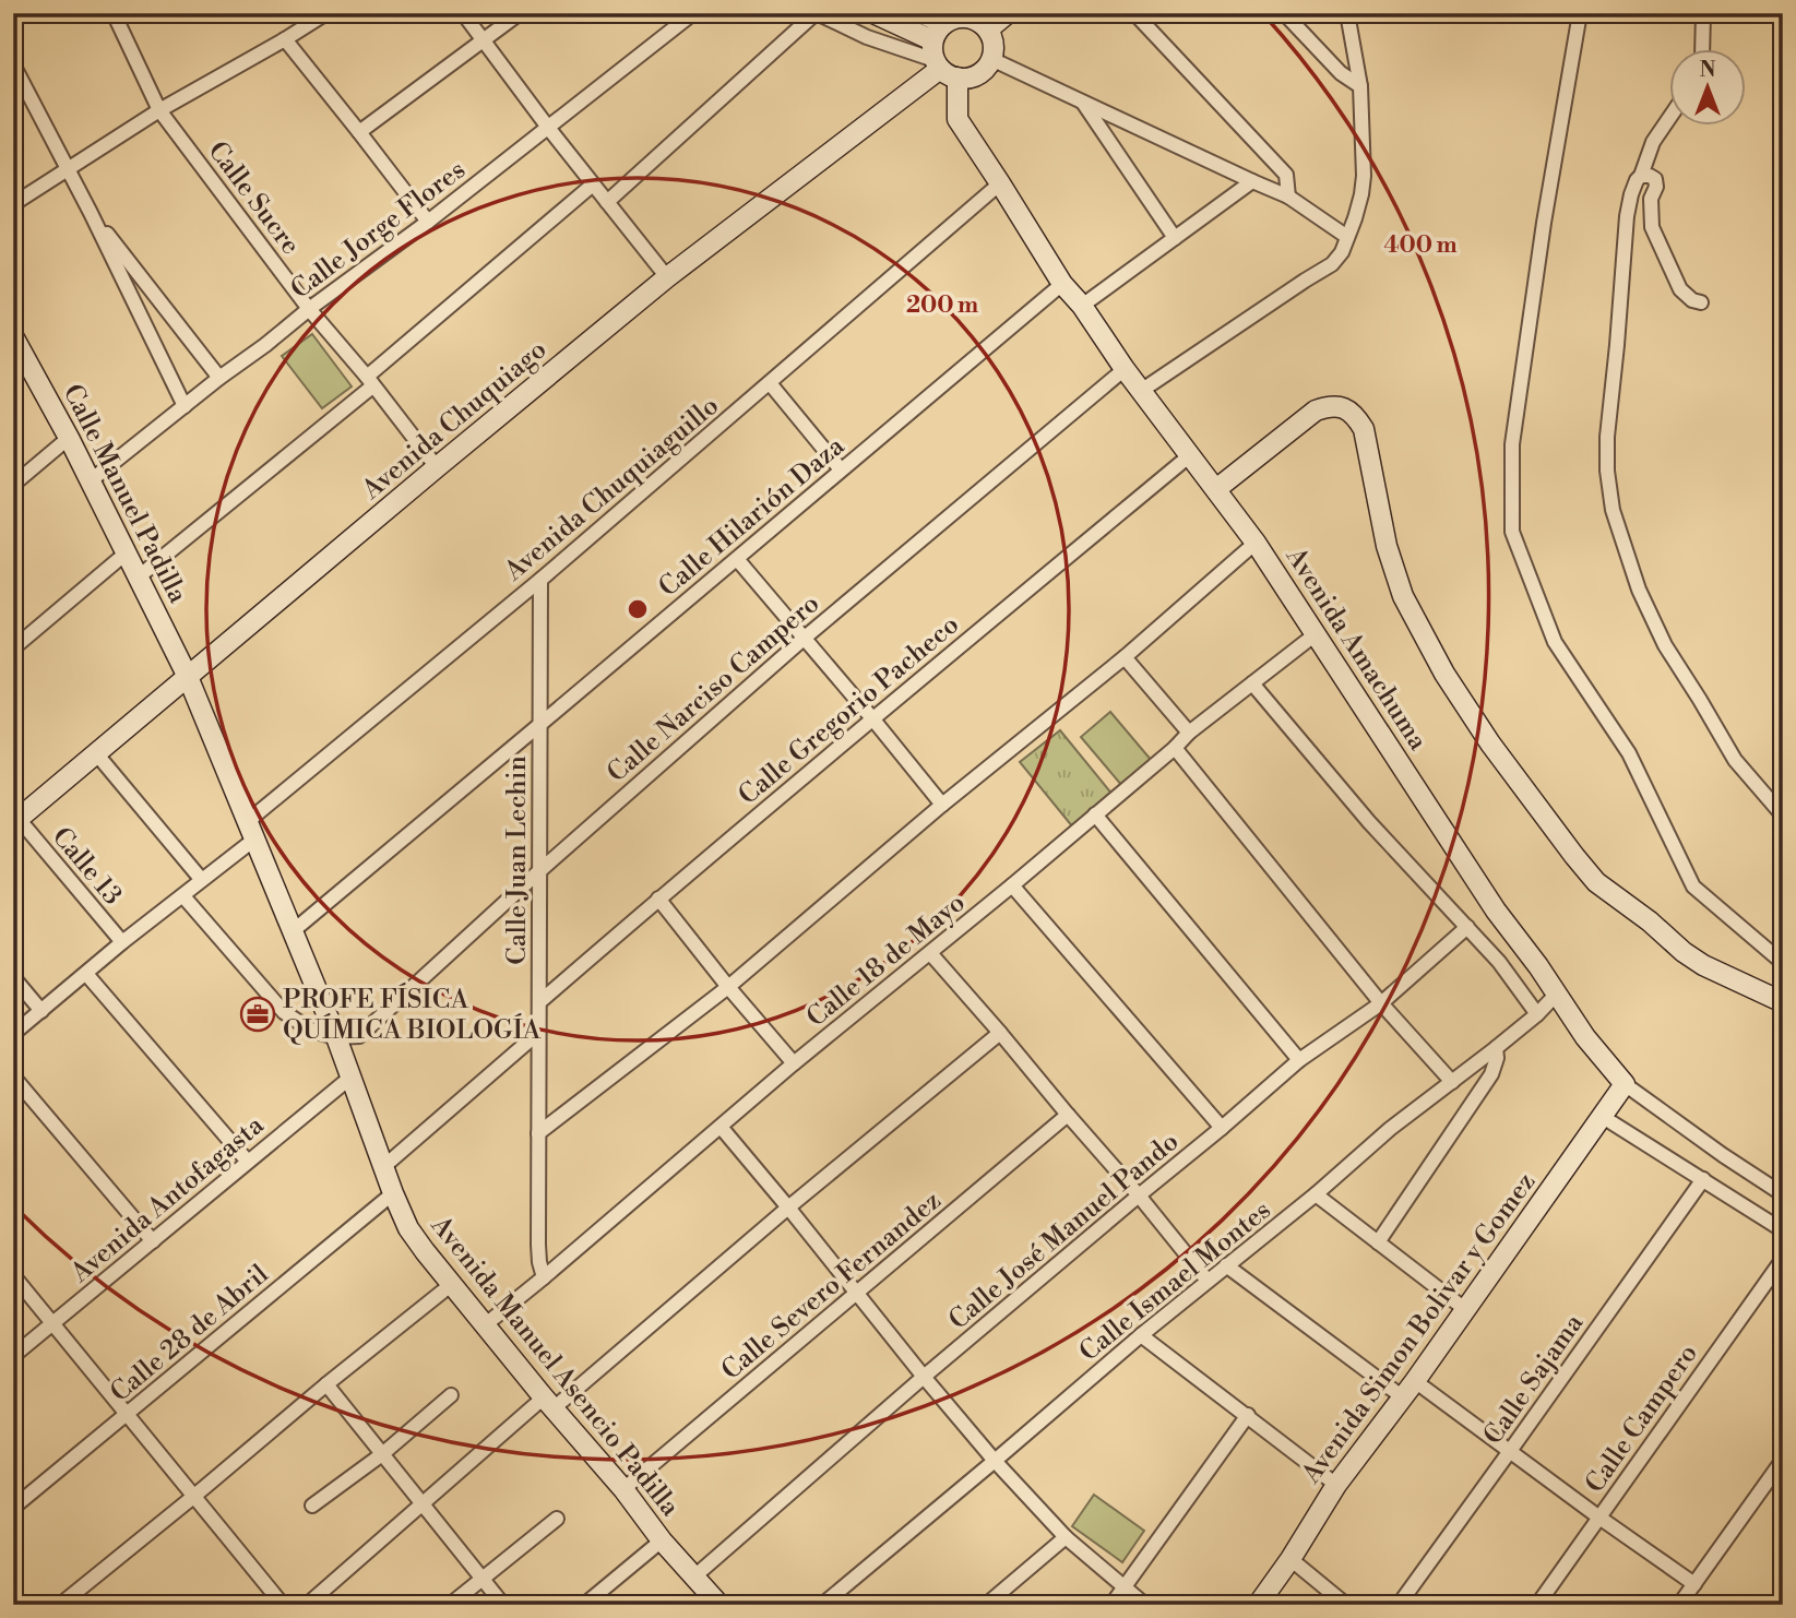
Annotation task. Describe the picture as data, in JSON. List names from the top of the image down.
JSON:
{
  "streets": {
    "street": [
      "Calle Sucre",
      "Calle Jorge Flores",
      "Avenida Chuquiago",
      "Avenida Chuquiaguillo",
      "Calle Manuel Padilla",
      "Calle Hilarión Daza",
      "Avenida Amachuma",
      "Calle Narciso Campero",
      "Calle Gregorio Pacheco",
      "Calle Juan Lechin",
      "Calle 13",
      "Calle 18 de Mayo",
      "Avenida Antofagasta",
      "Calle José Manuel Pando",
      "Calle Ismael Montes",
      "Calle Severo Fernandez",
      "Avenida Simon Bolivar y Gomez",
      "Calle 28 de Abril",
      "Avenida Manuel Asencio Padilla",
      "Calle Sajama",
      "Calle Campero"
    ]
  },
  "crossings": [
    ["Calle Sucre", "Calle Jorge Flores"],
    ["Calle Sucre", "Avenida Chuquiago"],
    ["Calle Jorge Flores", "Calle Manuel Padilla"],
    ["Avenida Chuquiago", "Calle Manuel Padilla"],
    ["Avenida Chuquiago", "Calle 13"],
    ["Avenida Chuquiago", "Avenida Manuel Asencio Padilla"],
    ["Avenida Chuquiaguillo", "Avenida Amachuma"],
    ["Avenida Chuquiaguillo", "Calle Juan Lechin"],
    ["Avenida Chuquiaguillo", "Calle 13"],
    ["Avenida Chuquiaguillo", "Avenida Manuel Asencio Padilla"],
    ["Calle Manuel Padilla", "Avenida Manuel Asencio Padilla"],
    ["Calle Hilarión Daza", "Avenida Amachuma"],
    ["Calle Hilarión Daza", "Calle Juan Lechin"],
    ["Calle Hilarión Daza", "Avenida Manuel Asencio Padilla"],
    ["Avenida Amachuma", "Calle Narciso Campero"],
    ["Avenida Amachuma", "Calle Gregorio Pacheco"],
    ["Avenida Amachuma", "Calle 18 de Mayo"],
    ["Avenida Amachuma", "Calle Ismael Montes"],
    ["Avenida Amachuma", "Avenida Simon Bolivar y Gomez"],
    ["Calle Narciso Campero", "Calle Juan Lechin"],
    ["Calle Narciso Campero", "Avenida Manuel Asencio Padilla"],
    ["Calle Gregorio Pacheco", "Calle Juan Lechin"],
    ["Calle Juan Lechin", "Calle 18 de Mayo"],
    ["Calle 18 de Mayo", "Avenida Manuel Asencio Padilla"],
    ["Avenida Antofagasta", "Avenida Manuel Asencio Padilla"],
    ["Calle José Manuel Pando", "Avenida Manuel Asencio Padilla"],
    ["Calle Severo Fernandez", "Avenida Manuel Asencio Padilla"],
    ["Calle 28 de Abril", "Avenida Manuel Asencio Padilla"]
  ],
  "places": {
    "office": ["PROFE FÍSICA QUÍMICA BIOLOGÍA"]
  },
  "north": "top",
  "rings": ["400 m", "200 m"]
}
